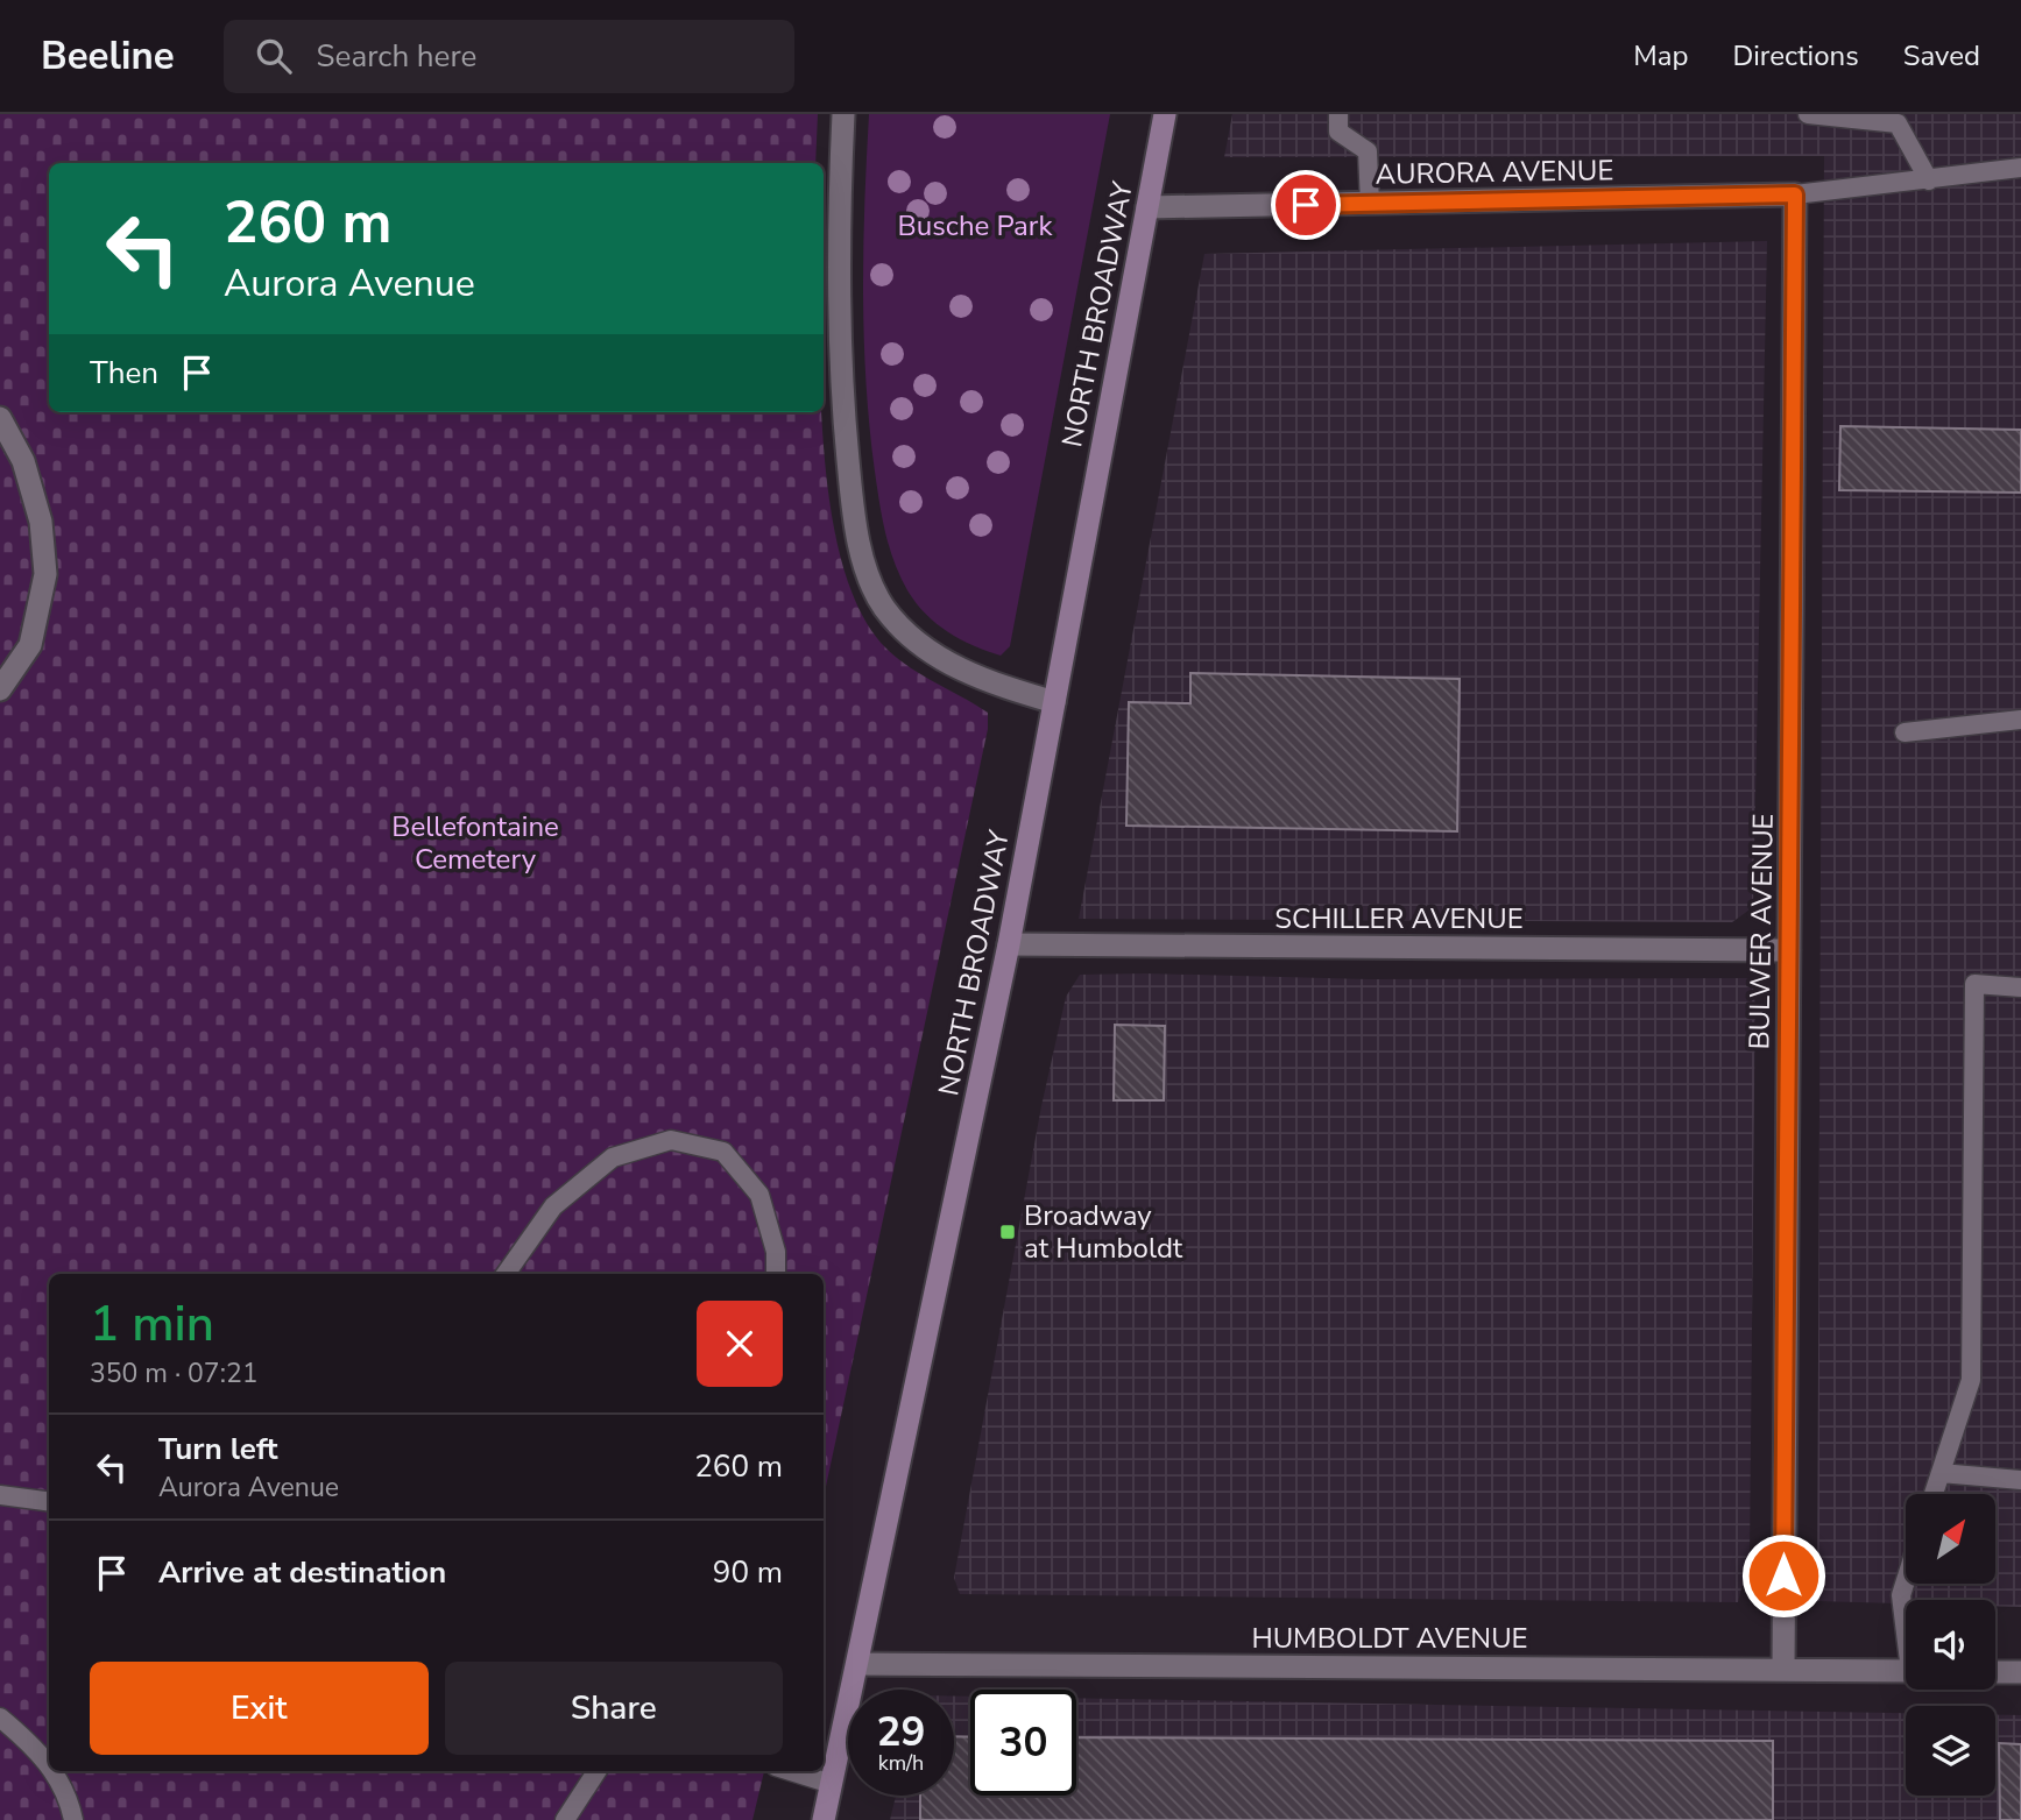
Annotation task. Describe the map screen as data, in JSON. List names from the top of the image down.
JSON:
{
  "streets": {
    "main road": ["NORTH BROADWAY"],
    "street": [
      "AURORA AVENUE",
      "SCHILLER AVENUE",
      "BULWER AVENUE",
      "HUMBOLDT AVENUE"
    ]
  },
  "crossings": [
    ["AURORA AVENUE", "NORTH BROADWAY"],
    ["AURORA AVENUE", "BULWER AVENUE"],
    ["NORTH BROADWAY", "SCHILLER AVENUE"],
    ["NORTH BROADWAY", "HUMBOLDT AVENUE"],
    ["SCHILLER AVENUE", "BULWER AVENUE"],
    ["BULWER AVENUE", "HUMBOLDT AVENUE"]
  ],
  "parks": ["Busche Park", "Bellefontaine Cemetery"],
  "places": {
    "transit": ["Broadway at Humboldt"]
  },
  "north": "top right",
  "page": {
    "header": "Beeline",
    "search": "Search here",
    "nav": ["Map", "Directions", "Saved"],
    "turn": ["260 m", "Aurora Avenue"],
    "then": "Then",
    "heading": ["1 min", "350 m · 07:21"],
    "list": [
      {
        "name": "Turn left",
        "note": "Aurora Avenue",
        "value": "260 m"
      },
      {
        "name": "Arrive at destination",
        "value": "90 m"
      }
    ],
    "buttons": ["Exit", "Share"],
    "speed": "29 km/h",
    "limit": "30"
  }
}
